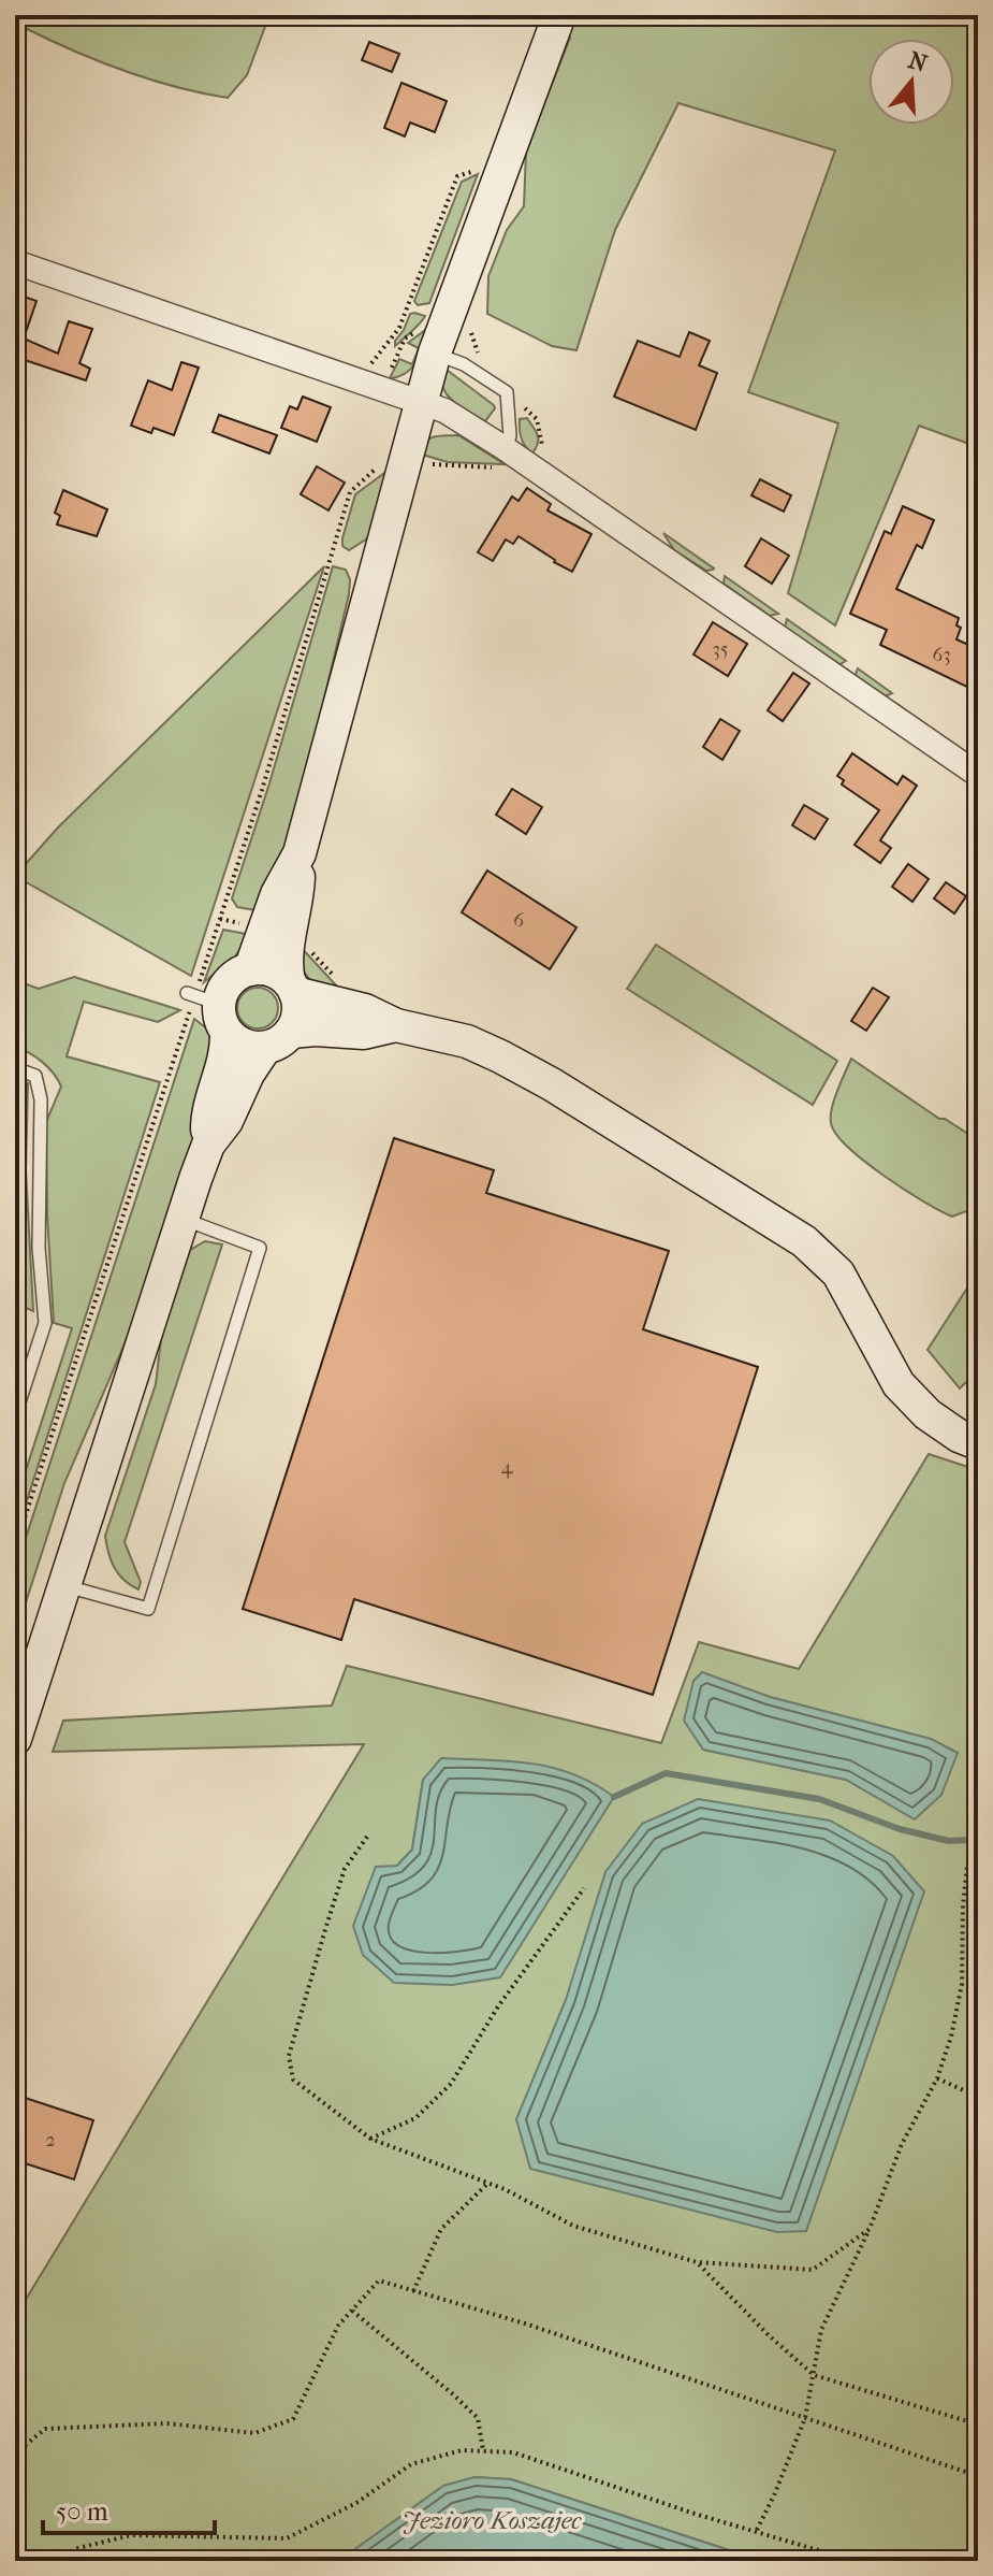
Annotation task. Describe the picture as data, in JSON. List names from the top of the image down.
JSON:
{
  "water": ["Jezioro Koszajec"],
  "house_numbers": [
    "35",
    "63",
    "6",
    "4",
    "2"
  ],
  "scale_bar": "50 m",
  "north": "top"
}
